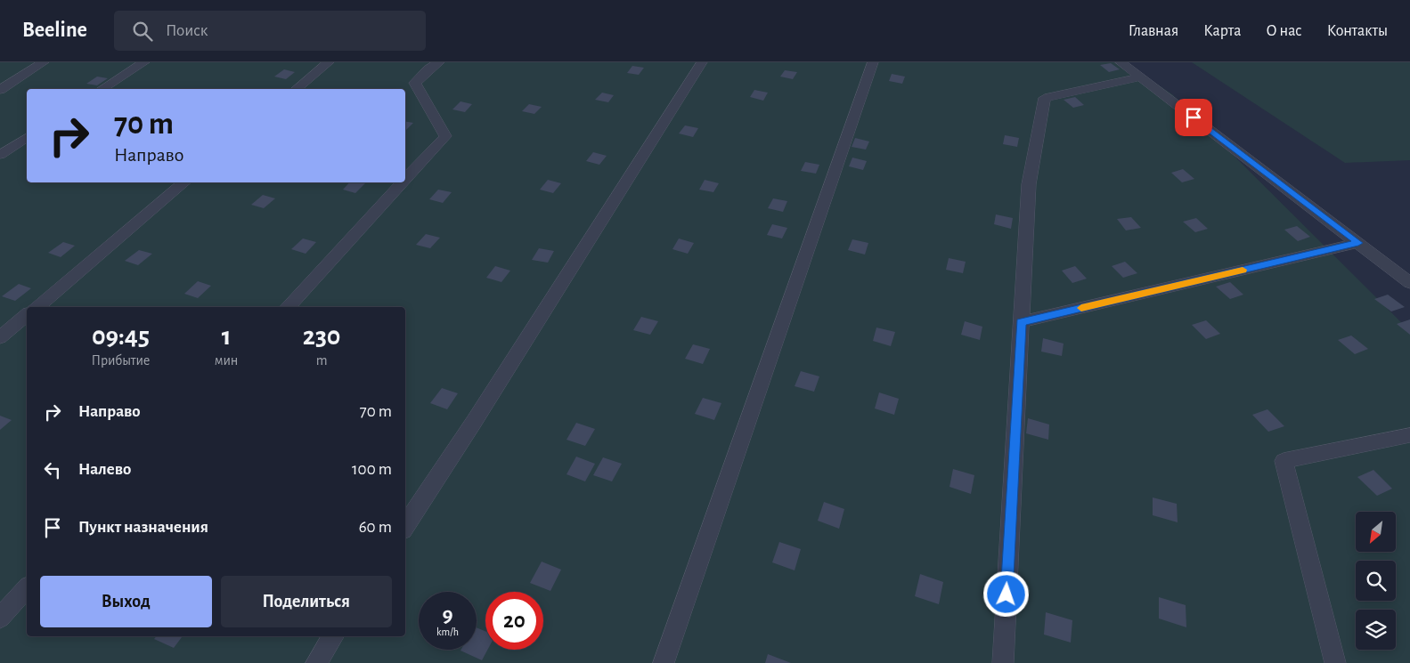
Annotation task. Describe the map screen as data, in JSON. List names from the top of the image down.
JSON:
{
  "north": "bottom left",
  "page": {
    "header": "Beeline",
    "search": "Поиск",
    "nav": [
      "Главная",
      "Карта",
      "О нас",
      "Контакты"
    ],
    "turn": ["70 m", "Направо"],
    "eta": [
      "09:45",
      "Прибытие",
      "1",
      "мин",
      "230",
      "m"
    ],
    "list": [
      {
        "name": "Направо",
        "value": "70 m"
      },
      {
        "name": "Налево",
        "value": "100 m"
      },
      {
        "name": "Пункт назначения",
        "value": "60 m"
      }
    ],
    "buttons": ["Выход", "Поделиться"],
    "speed": "9 km/h",
    "limit": "20"
  }
}
